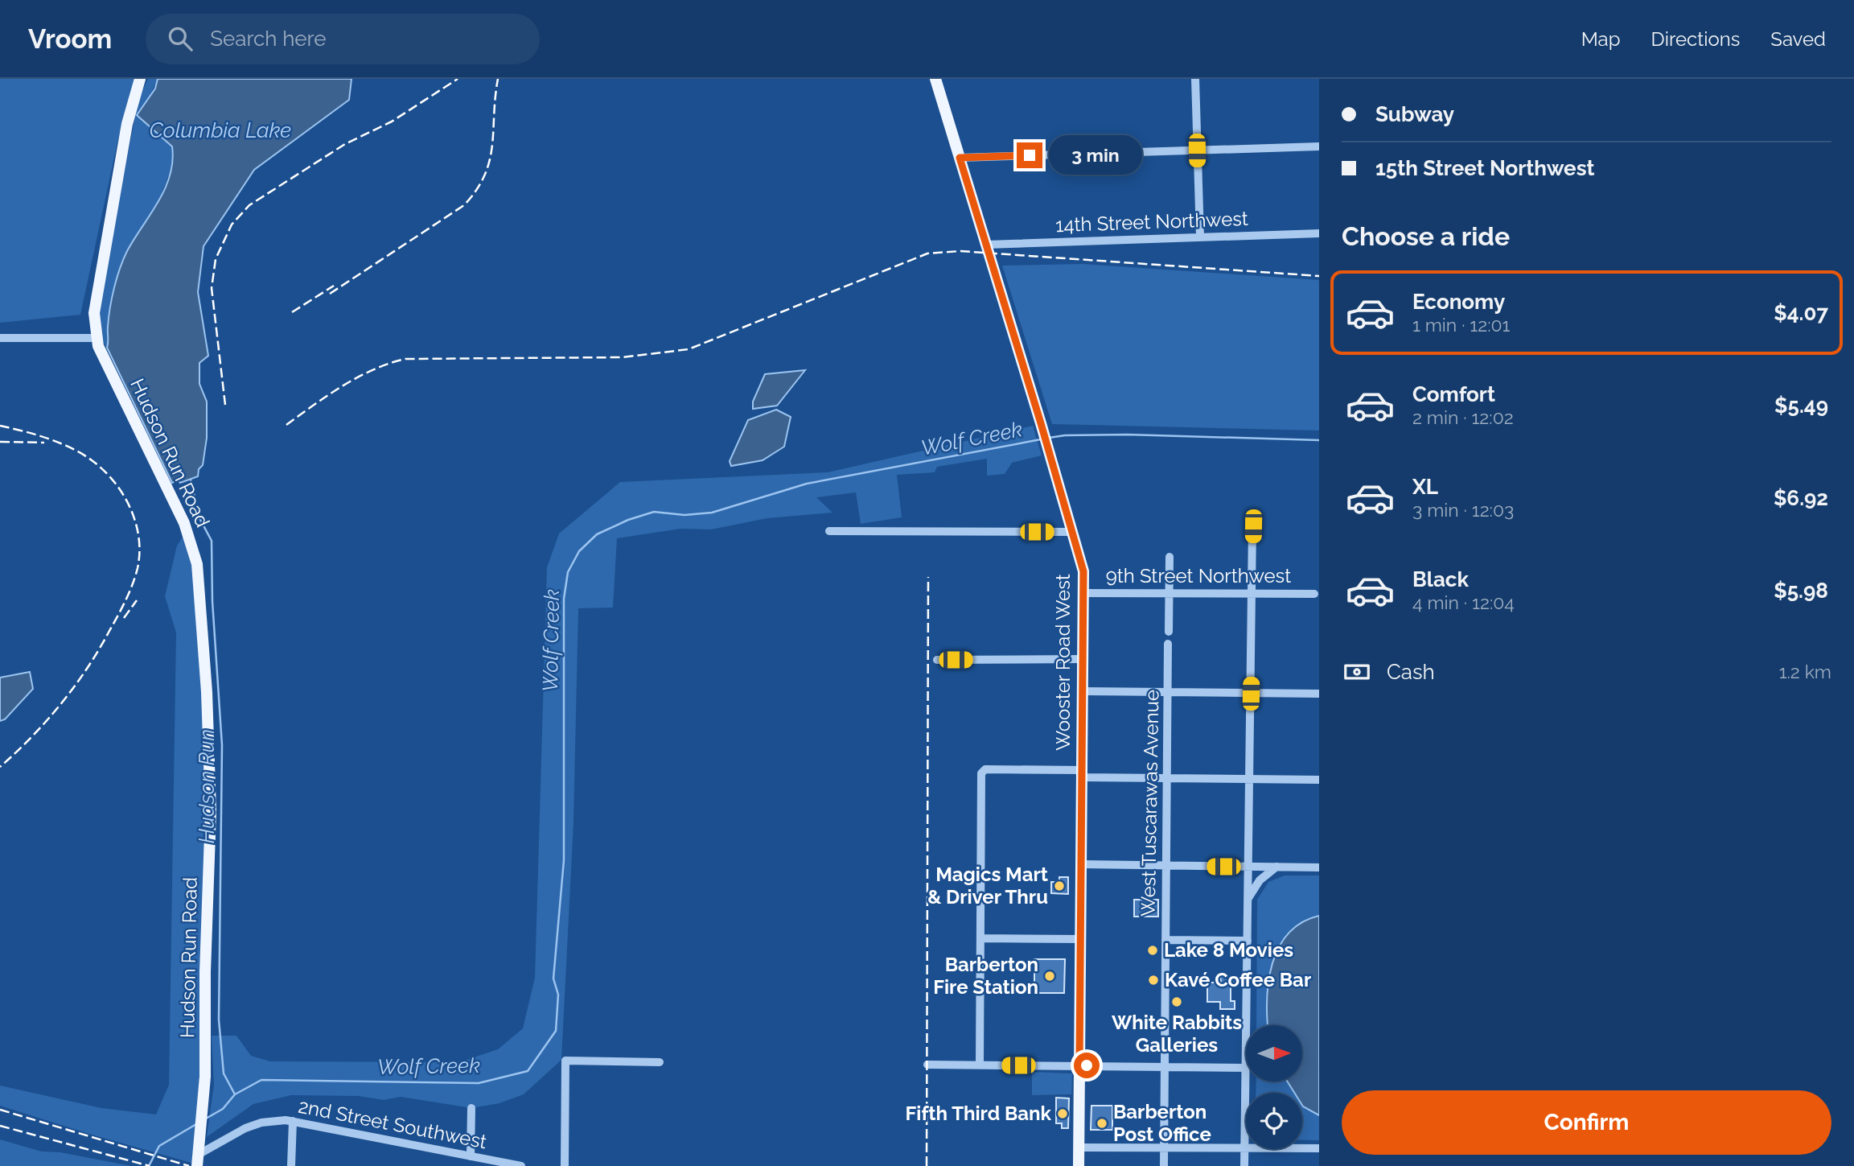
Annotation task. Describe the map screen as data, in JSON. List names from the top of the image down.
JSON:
{
  "streets": {
    "main road": ["Hudson Run Road", "Wooster Road West"],
    "street": [
      "14th Street Northwest",
      "9th Street Northwest",
      "West Tuscarawas Avenue",
      "2nd Street Southwest"
    ]
  },
  "crossings": [
    ["14th Street Northwest", "Wooster Road West"],
    ["Hudson Run Road", "2nd Street Southwest"],
    ["9th Street Northwest", "Wooster Road West"]
  ],
  "water": ["Columbia Lake", "Wolf Creek", "Hudson Run"],
  "places": [
    "Magics Mart & Driver Thru",
    "Lake 8 Movies",
    "Barberton Fire Station",
    "Kavé Coffee Bar",
    "White Rabbits Galleries",
    "Fifth Third Bank",
    "Barberton Post Office"
  ],
  "north": "right",
  "page": {
    "header": "Vroom",
    "search": "Search here",
    "nav": ["Map", "Directions", "Saved"],
    "banner": ["Subway", "15th Street Northwest"],
    "bubble": "3 min",
    "heading": "Choose a ride",
    "list": [
      {
        "name": "Economy",
        "note": "1 min · 12:01",
        "value": "$4.07"
      },
      {
        "name": "Comfort",
        "note": "2 min · 12:02",
        "value": "$5.49"
      },
      {
        "name": "XL",
        "note": "3 min · 12:03",
        "value": "$6.92"
      },
      {
        "name": "Black",
        "note": "4 min · 12:04",
        "value": "$5.98"
      }
    ],
    "pay": ["Cash", "1.2 km"],
    "buttons": "Confirm"
  }
}
